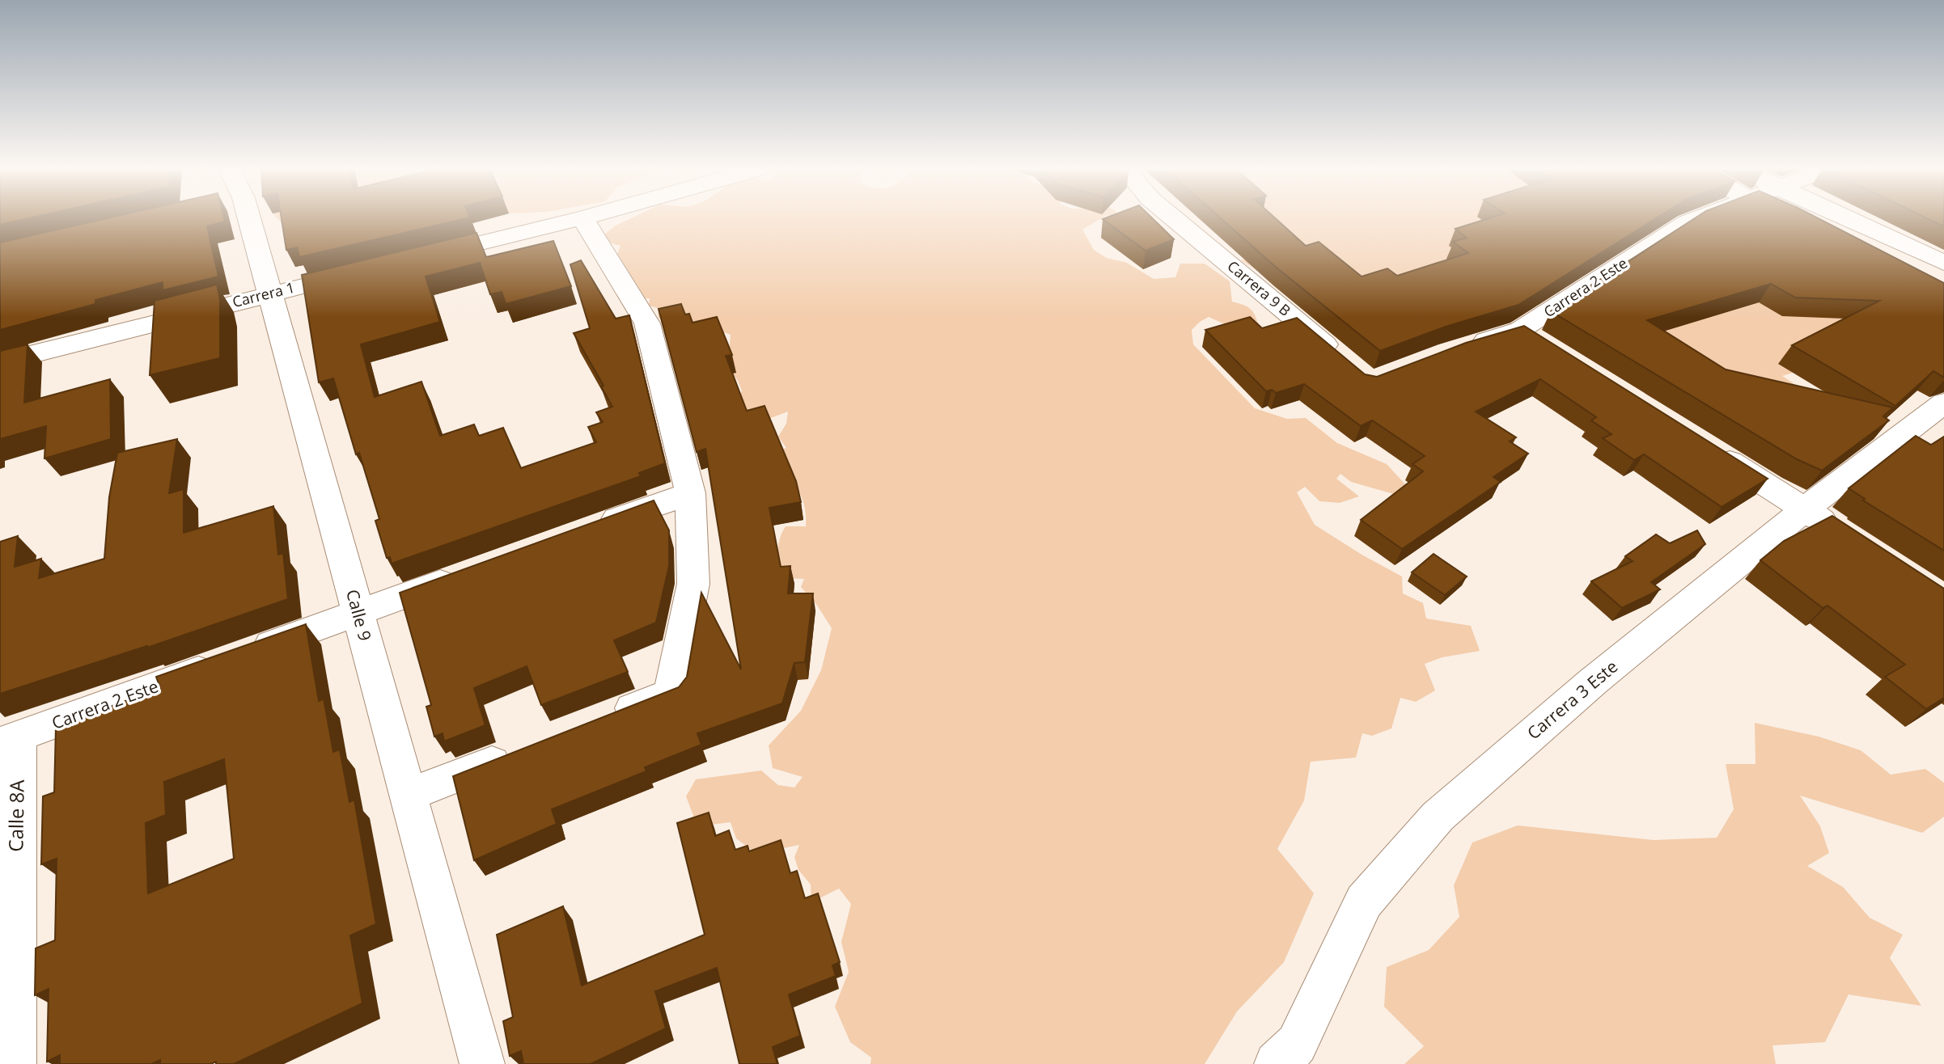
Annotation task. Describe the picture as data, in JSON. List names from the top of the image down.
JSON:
{
  "streets": {
    "street": [
      "Carrera 2 Este",
      "Carrera 9 B",
      "Carrera 1",
      "Calle 9",
      "Carrera 3 Este",
      "Calle 8A"
    ]
  },
  "crossings": [
    ["Carrera 2 Este", "Calle 9"],
    ["Carrera 2 Este", "Calle 8A"],
    ["Carrera 1", "Calle 9"]
  ]
}
